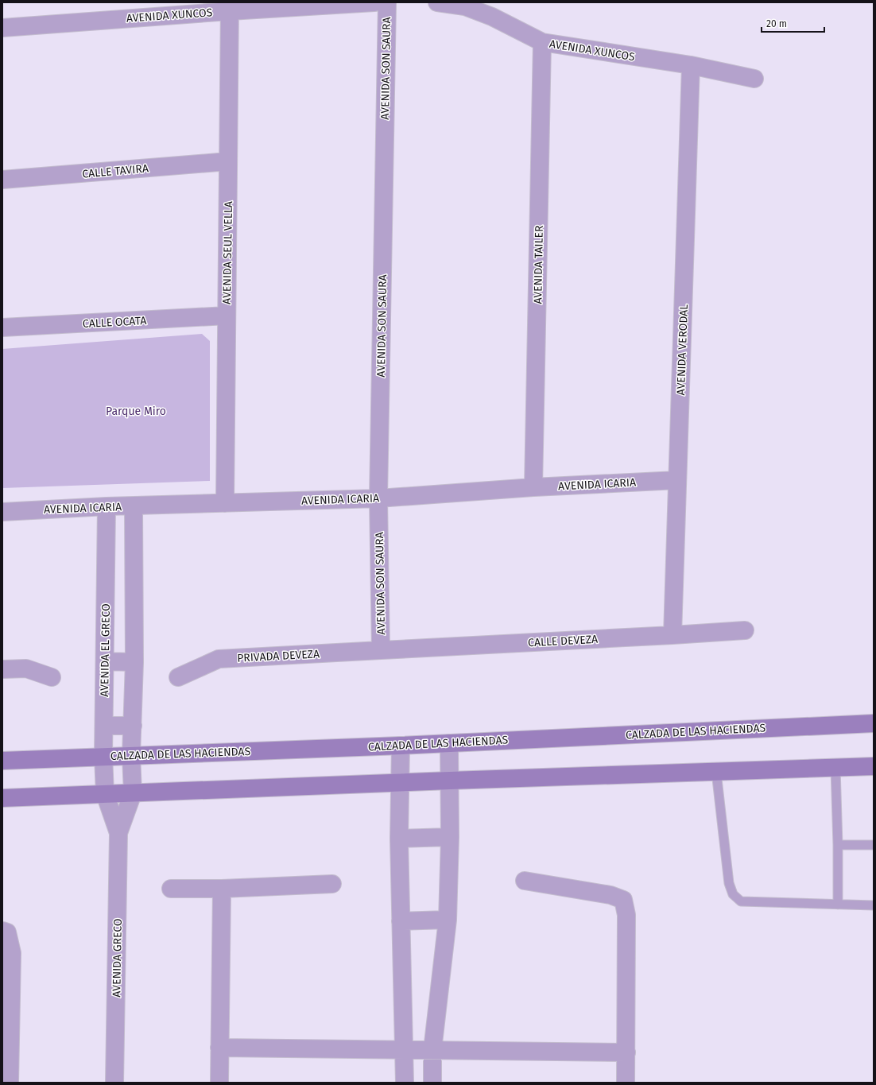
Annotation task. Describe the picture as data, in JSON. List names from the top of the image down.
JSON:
{
  "streets": {
    "main road": ["CALZADA DE LAS HACIENDAS"],
    "street": [
      "AVENIDA XUNCOS",
      "AVENIDA SON SAURA",
      "CALLE TAVIRA",
      "AVENIDA SEUL VELLA",
      "AVENIDA TAILER",
      "CALLE OCATA",
      "AVENIDA VERODAL",
      "AVENIDA ICARIA",
      "CALLE DEVEZA",
      "AVENIDA EL GRECO",
      "PRIVADA DEVEZA",
      "AVENIDA GRECO"
    ]
  },
  "crossings": [
    ["AVENIDA XUNCOS", "AVENIDA SEUL VELLA"],
    ["AVENIDA XUNCOS", "AVENIDA TAILER"],
    ["AVENIDA XUNCOS", "AVENIDA VERODAL"],
    ["AVENIDA SON SAURA", "AVENIDA ICARIA"],
    ["AVENIDA SON SAURA", "CALLE DEVEZA"],
    ["AVENIDA SON SAURA", "PRIVADA DEVEZA"],
    ["CALLE TAVIRA", "AVENIDA SEUL VELLA"],
    ["AVENIDA SEUL VELLA", "CALLE OCATA"],
    ["AVENIDA SEUL VELLA", "AVENIDA ICARIA"],
    ["AVENIDA TAILER", "AVENIDA ICARIA"],
    ["AVENIDA VERODAL", "AVENIDA ICARIA"],
    ["AVENIDA VERODAL", "CALLE DEVEZA"],
    ["AVENIDA ICARIA", "AVENIDA EL GRECO"],
    ["CALLE DEVEZA", "PRIVADA DEVEZA"],
    ["AVENIDA EL GRECO", "CALZADA DE LAS HACIENDAS"],
    ["AVENIDA EL GRECO", "AVENIDA GRECO"]
  ],
  "parks": ["Parque Miro"],
  "scale_bar": "20 m"
}
